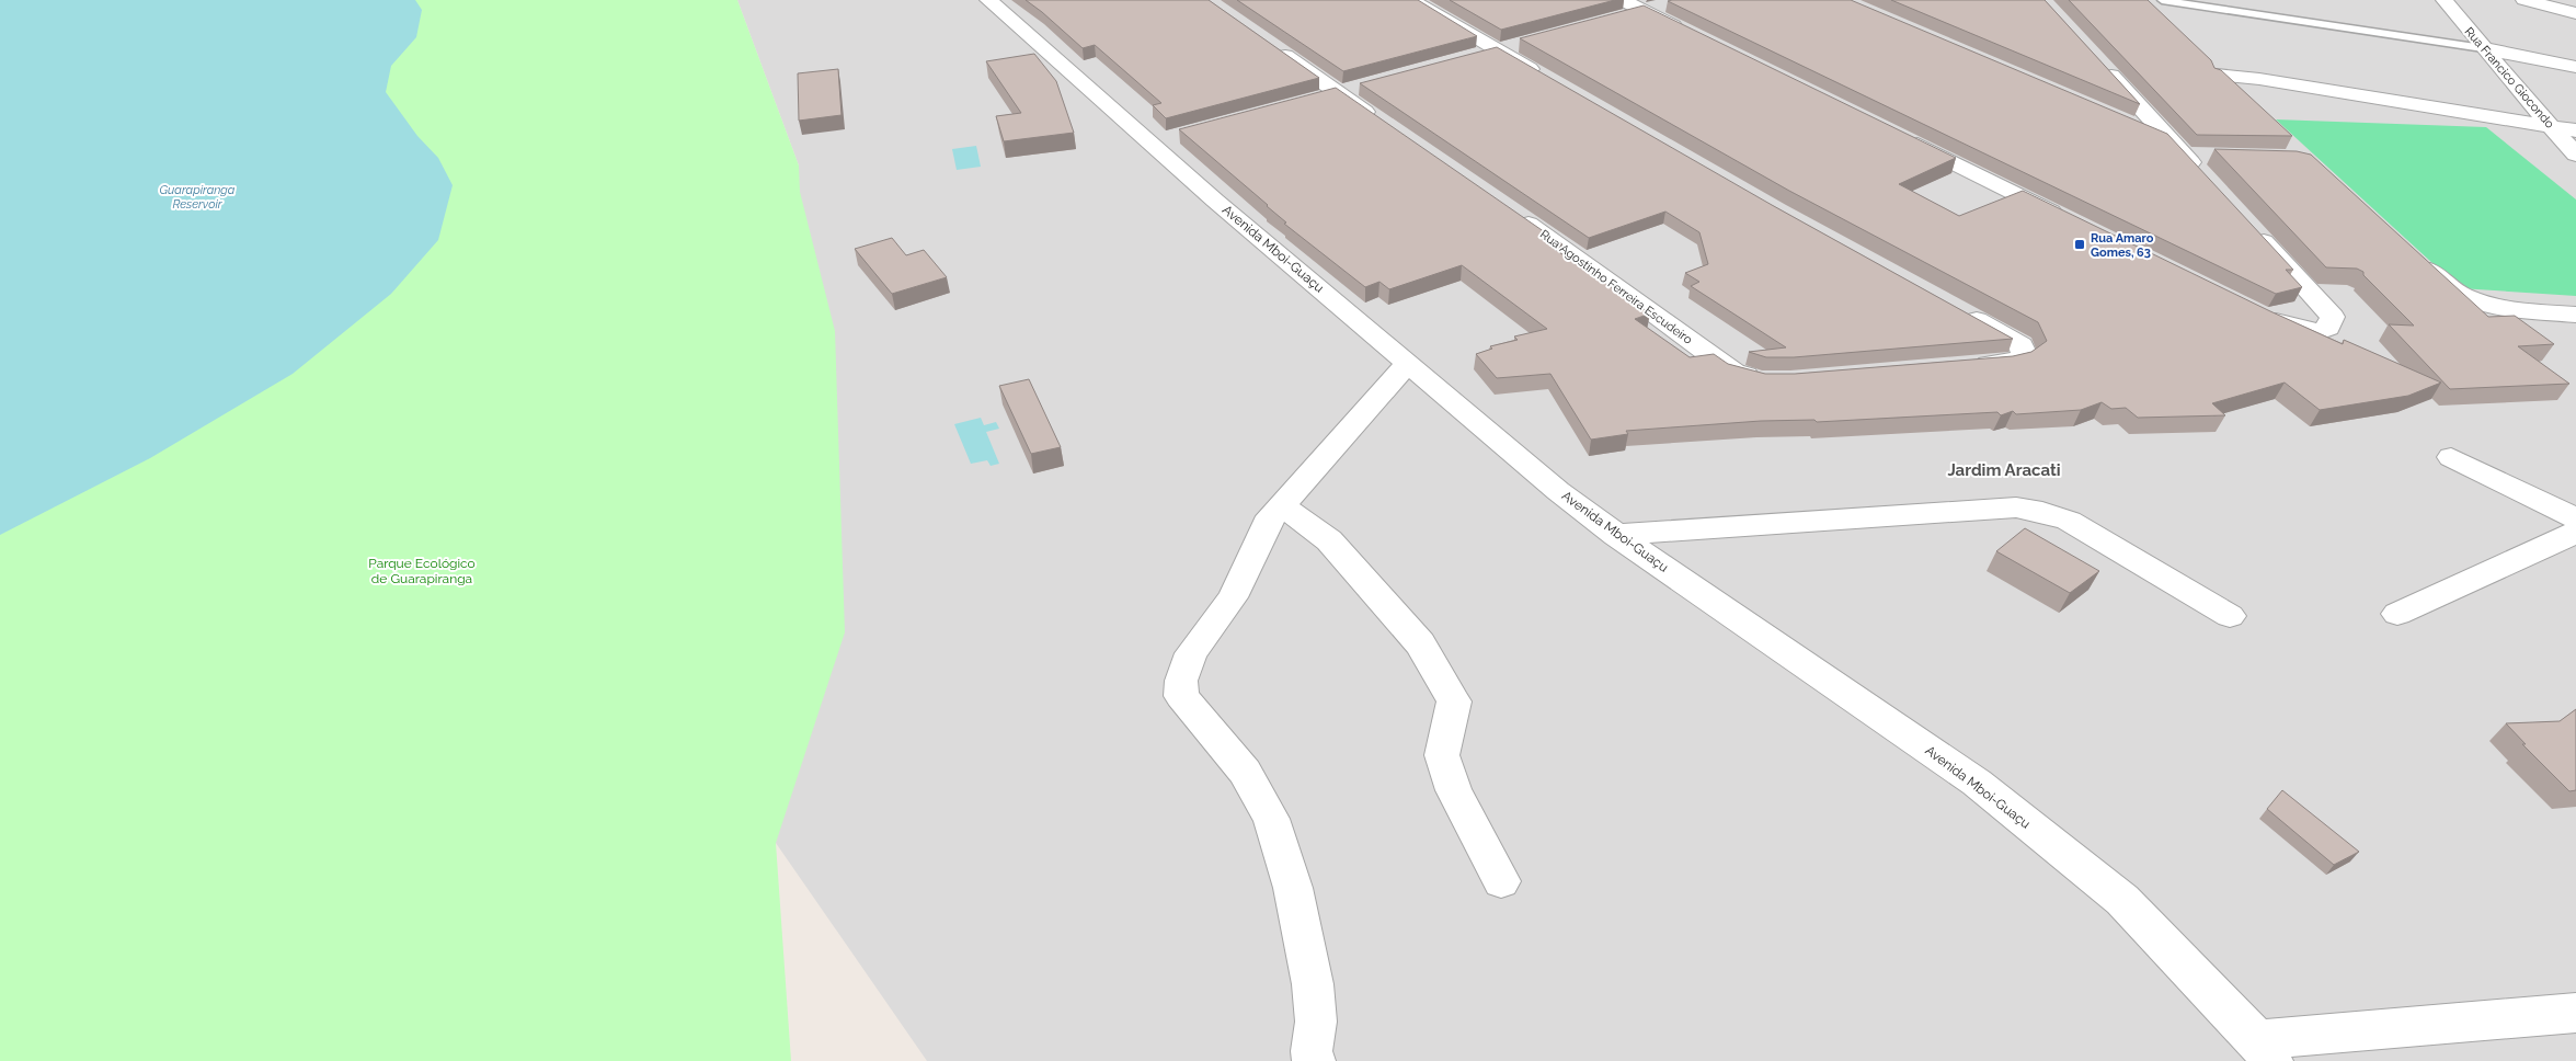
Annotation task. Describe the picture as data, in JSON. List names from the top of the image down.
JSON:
{
  "streets": {
    "street": ["Rua Francico Giocondo", "Avenida Mboi-Guaçu", "Rua Agostinho Ferreira Escudeiro"]
  },
  "districts": ["Jardim Aracati"],
  "water": ["Guarapiranga Reservoir"],
  "parks": ["Parque Ecológico de Guarapiranga"],
  "places": {
    "transit": ["Rua Amaro Gomes, 63"]
  }
}
